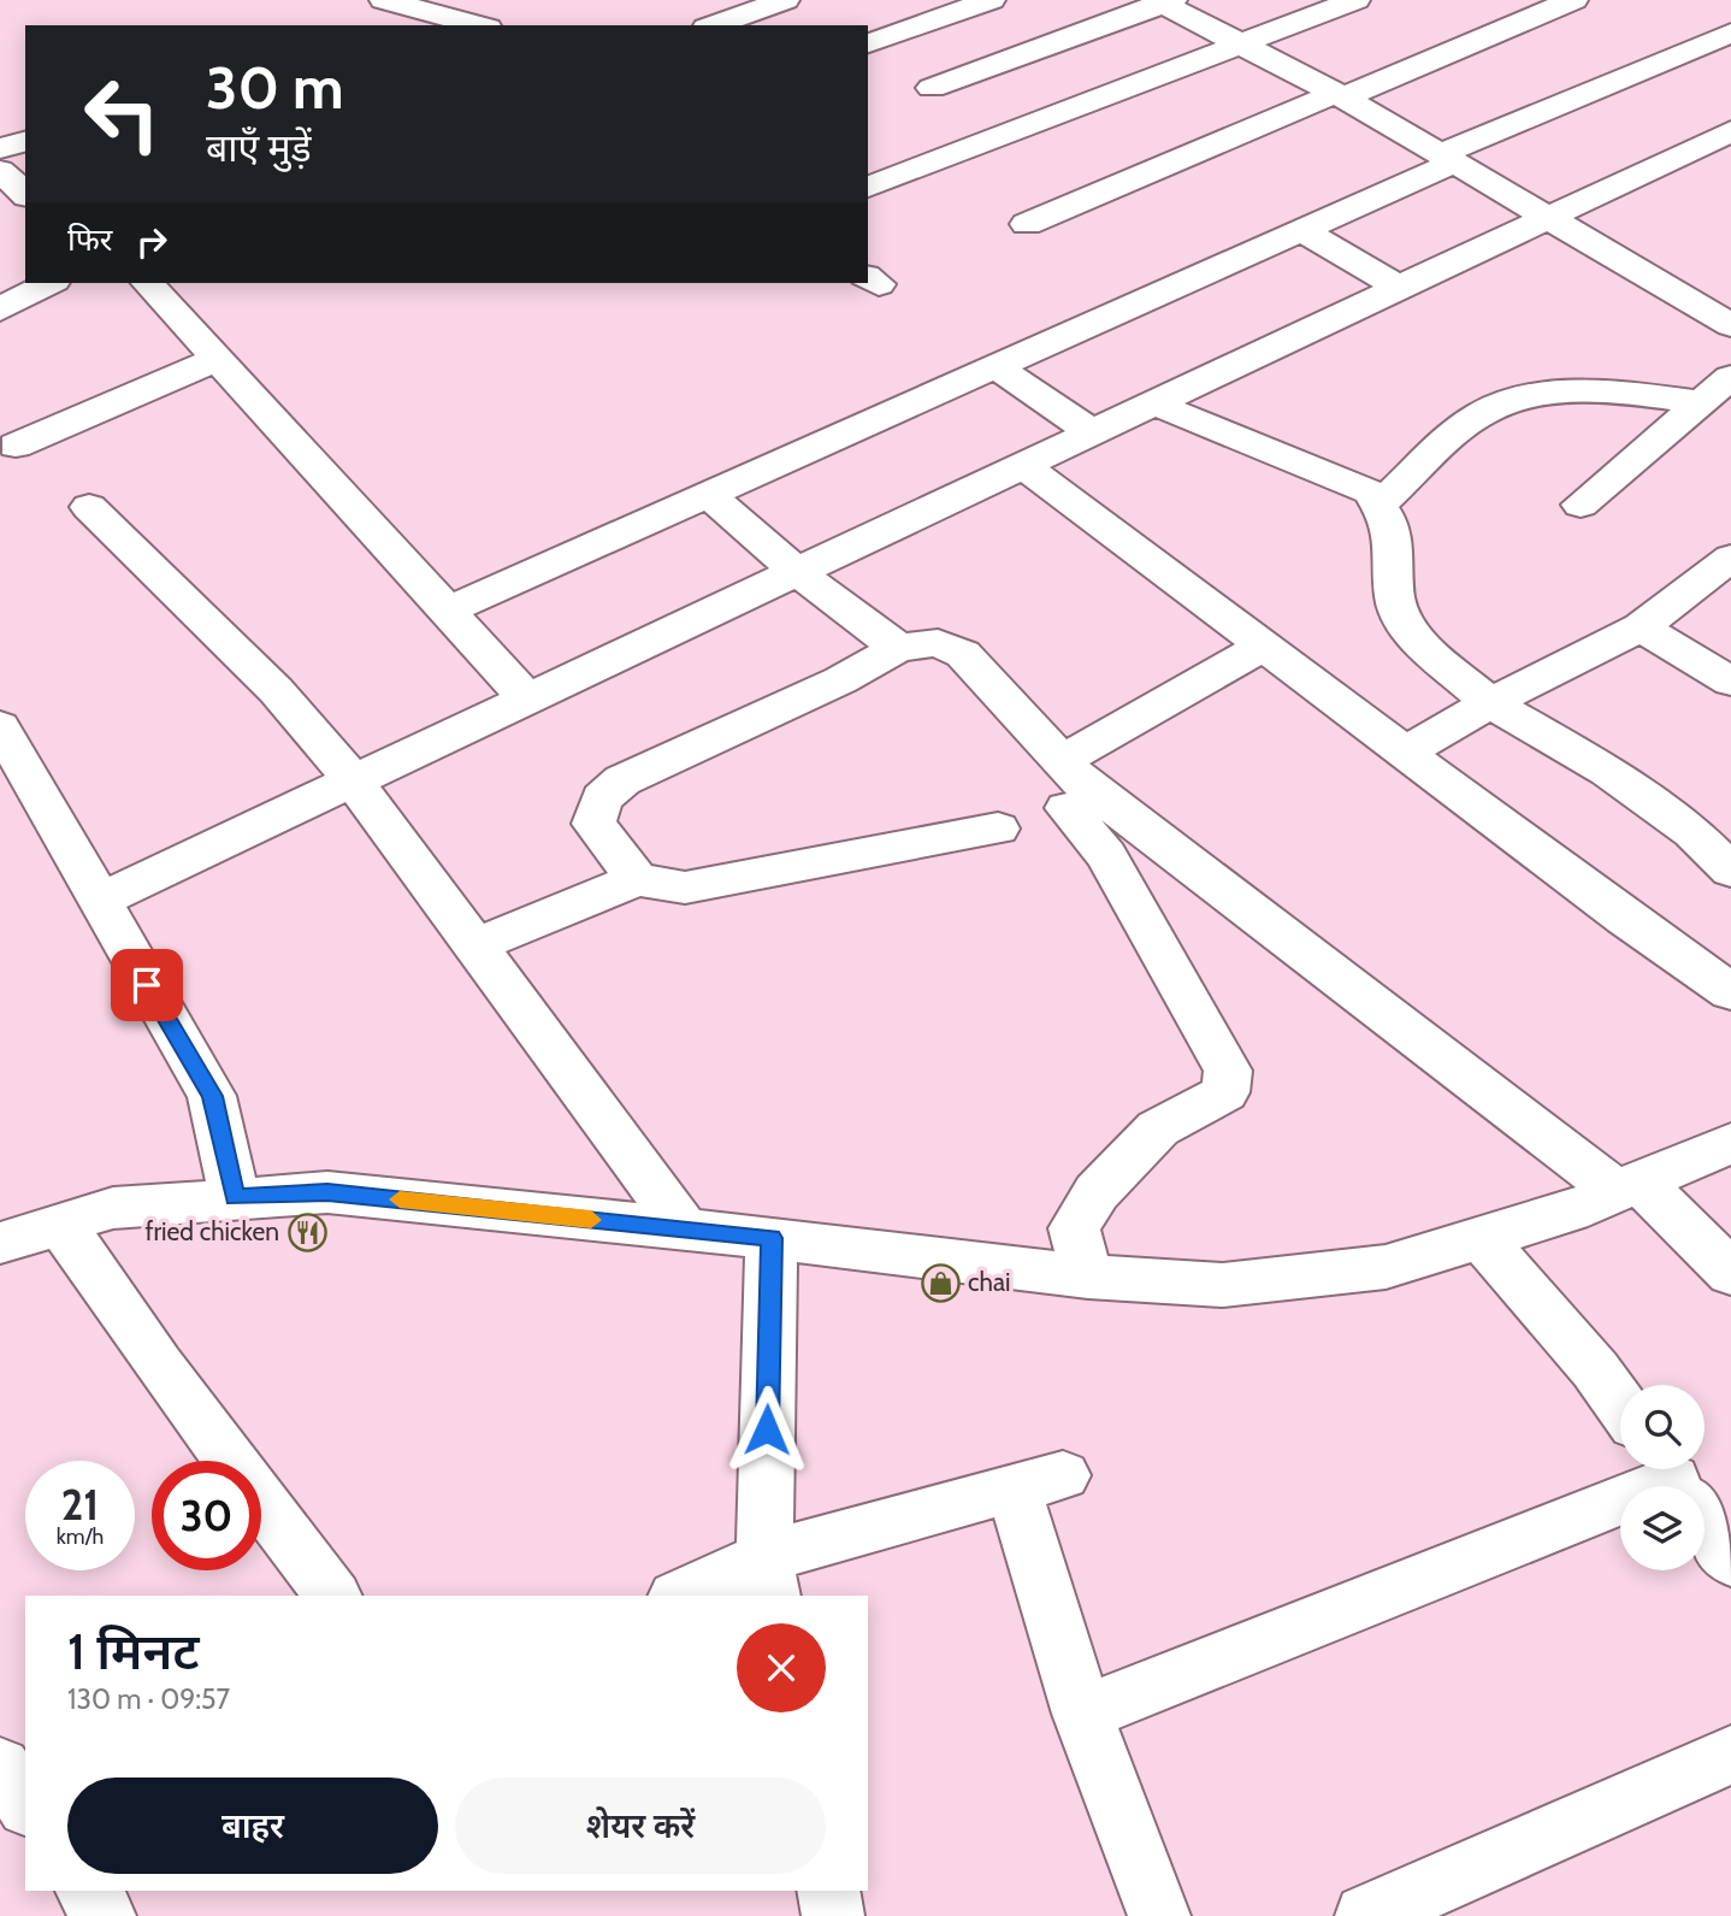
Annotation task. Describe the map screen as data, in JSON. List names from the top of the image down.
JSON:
{
  "places": {
    "restaurant": ["fried chicken"],
    "shop": ["chai"]
  },
  "page": {
    "turn": ["30 m", "बाएँ मुड़ें"],
    "then": "फिर",
    "speed": "21 km/h",
    "limit": "30",
    "heading": ["1 मिनट", "130 m · 09:57"],
    "buttons": ["बाहर", "शेयर करें"]
  }
}
